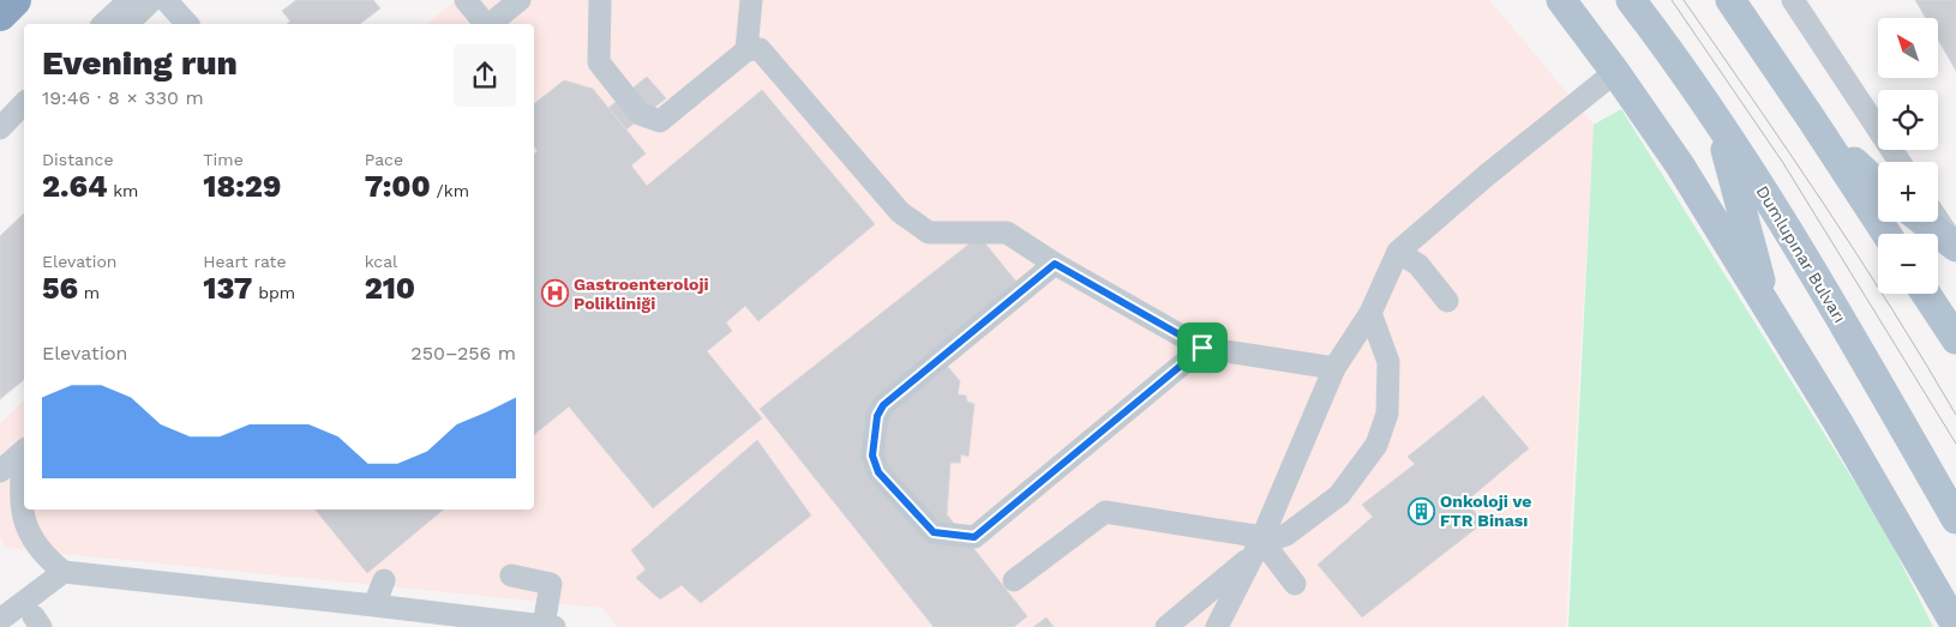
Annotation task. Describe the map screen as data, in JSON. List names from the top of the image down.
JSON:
{
  "streets": {
    "main road": ["Dumlupınar Bulvarı"]
  },
  "places": {
    "hospital": ["Gastroenteroloji Polikliniği"],
    "building": ["Onkoloji ve FTR Binası"]
  },
  "north": "top left",
  "page": {
    "map_buttons": ["+", "−"],
    "heading": ["Evening run", "19:46 · 8 × 330 m"],
    "stats": [
      ["Distance", "2.64 km"],
      ["Time", "18:29"],
      ["Pace", "7:00 /km"],
      ["Elevation", "56 m"],
      ["Heart rate", "137 bpm"],
      ["kcal", "210"]
    ],
    "chart": ["Elevation", "250–256 m"]
  }
}
